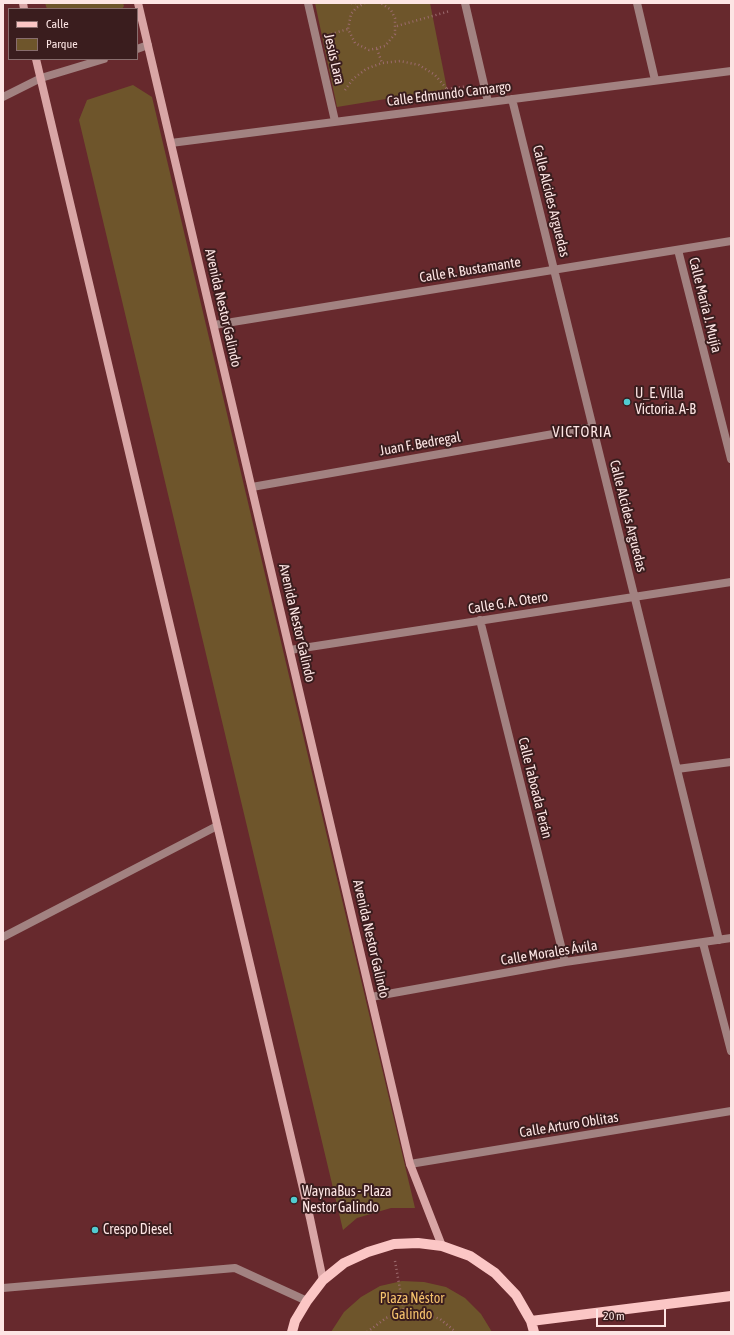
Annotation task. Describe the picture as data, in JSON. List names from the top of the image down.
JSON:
{
  "streets": {
    "street": [
      "Jesús Lara",
      "Calle Edmundo Camargo",
      "Calle Alcides Arguedas",
      "Calle R. Bustamante",
      "Calle María J. Mujía",
      "Avenida Nestor Galindo",
      "Juan F. Bedregal",
      "Calle G. A. Otero",
      "Calle Taboada Terán",
      "Calle Morales Ávila",
      "Calle Arturo Oblitas"
    ]
  },
  "crossings": [
    ["Jesús Lara", "Calle Edmundo Camargo"],
    ["Calle Edmundo Camargo", "Calle Alcides Arguedas"],
    ["Calle Edmundo Camargo", "Avenida Nestor Galindo"],
    ["Calle Alcides Arguedas", "Calle R. Bustamante"],
    ["Calle Alcides Arguedas", "Juan F. Bedregal"],
    ["Calle Alcides Arguedas", "Calle G. A. Otero"],
    ["Calle Alcides Arguedas", "Calle Morales Ávila"],
    ["Calle R. Bustamante", "Calle María J. Mujía"],
    ["Calle R. Bustamante", "Avenida Nestor Galindo"],
    ["Avenida Nestor Galindo", "Juan F. Bedregal"],
    ["Avenida Nestor Galindo", "Calle G. A. Otero"],
    ["Avenida Nestor Galindo", "Calle Morales Ávila"],
    ["Avenida Nestor Galindo", "Calle Arturo Oblitas"],
    ["Calle G. A. Otero", "Calle Taboada Terán"],
    ["Calle Taboada Terán", "Calle Morales Ávila"]
  ],
  "districts": ["VICTORIA"],
  "parks": ["Plaza Néstor Galindo"],
  "places": ["U_E. Villa Victoria. A-B", "WaynaBus - Plaza Nestor Galindo", "Crespo Diesel"],
  "legend": ["Calle", "Parque"],
  "scale_bar": "20 m"
}
